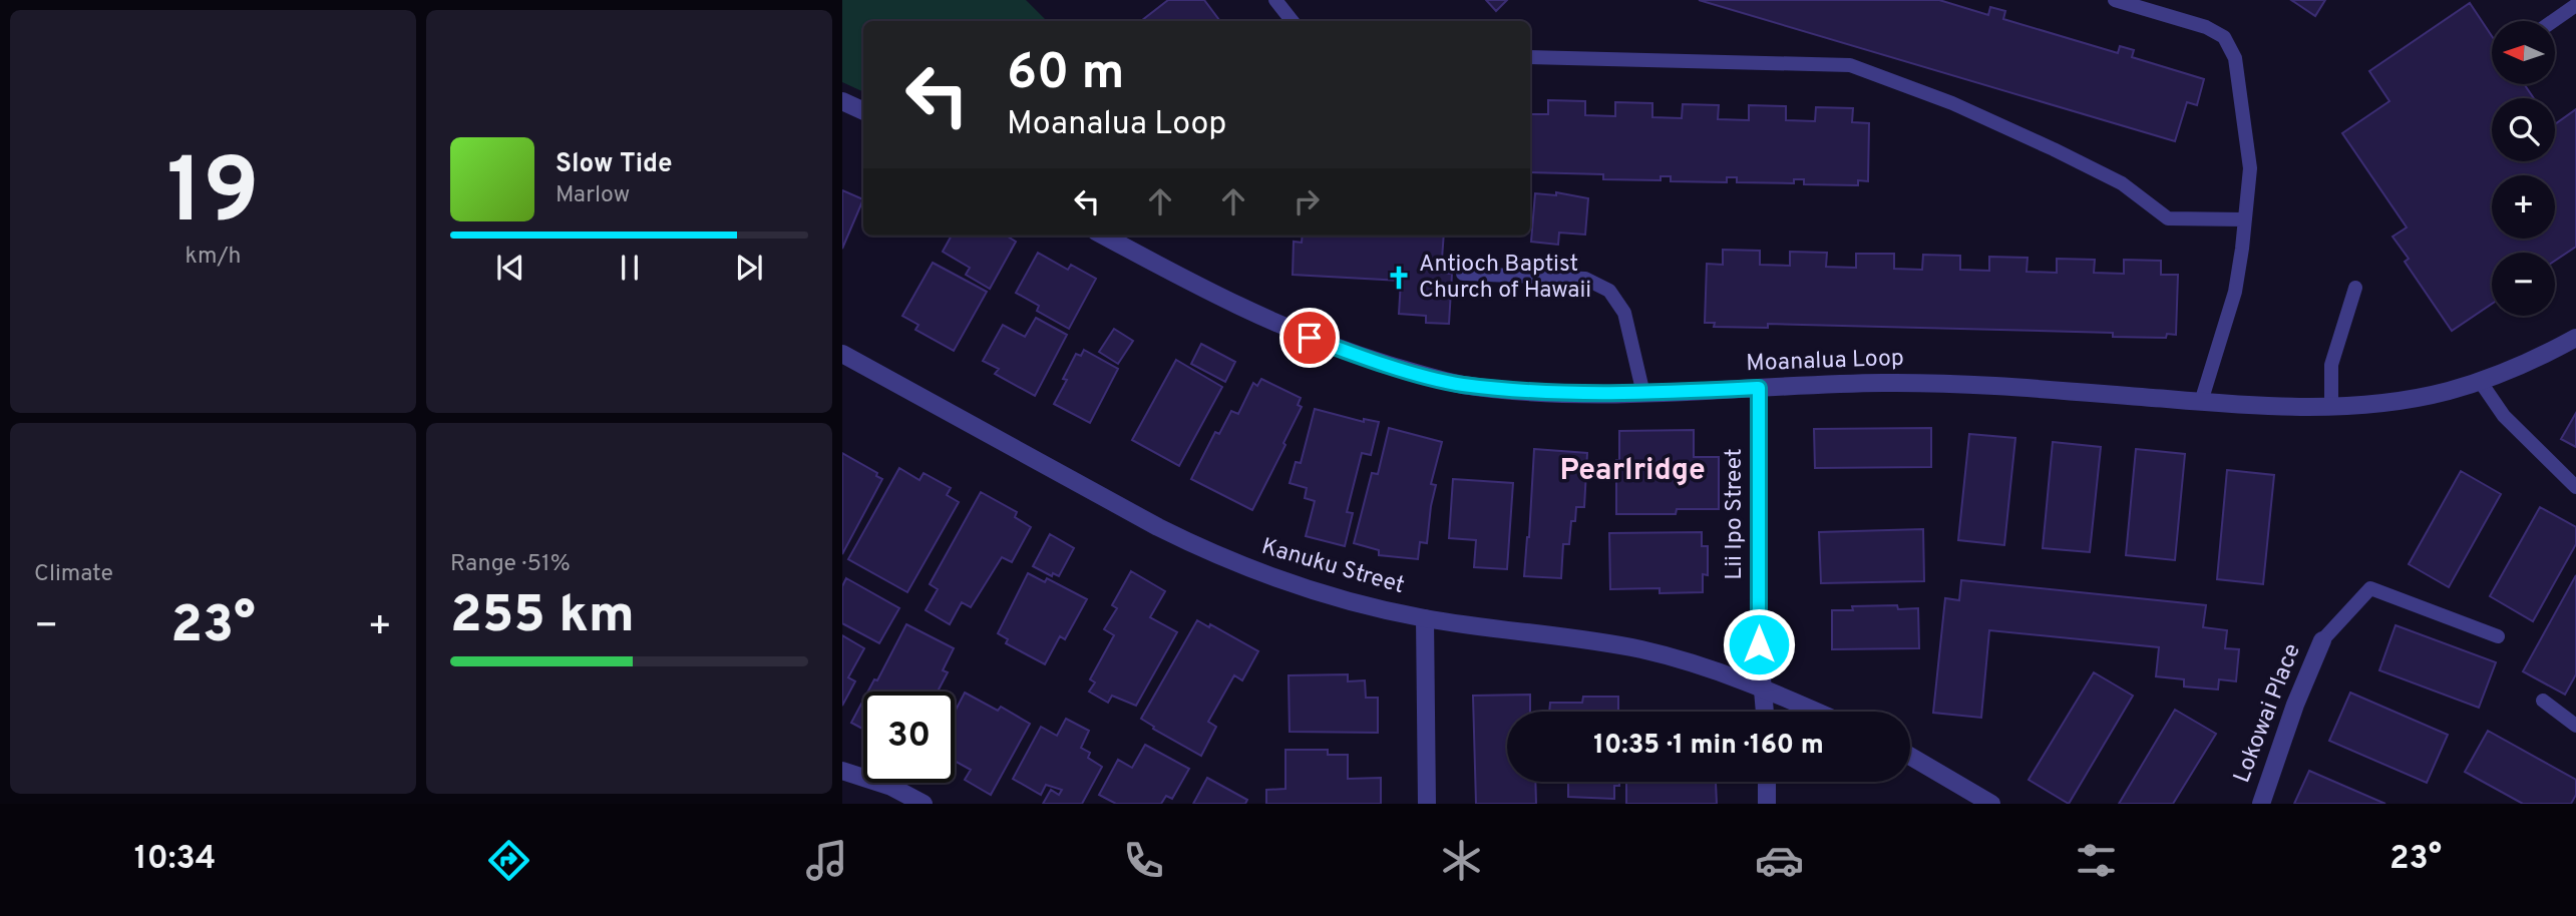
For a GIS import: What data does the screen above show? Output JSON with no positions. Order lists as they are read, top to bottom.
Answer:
{
  "streets": {
    "street": [
      "Moanalua Loop",
      "Lii Ipo Street",
      "Kanuku Street",
      "Lokowai Place"
    ]
  },
  "crossings": [
    ["Moanalua Loop", "Lii Ipo Street"],
    ["Lii Ipo Street", "Kanuku Street"]
  ],
  "districts": ["Pearlridge"],
  "places": {
    "church": ["Antioch Baptist Church of Hawaii"]
  },
  "north": "left",
  "page": {
    "tile": [
      ["19", "km/h"],
      "Climate",
      ["Range · 51%", "255 km"]
    ],
    "map_buttons": ["+", "−"],
    "turn": ["60 m", "Moanalua Loop"],
    "song": ["Slow Tide", "Marlow"],
    "heat": ["−", "23°", "+"],
    "limit": "30",
    "trip": "10:35 · 1 min · 160 m",
    "tabs": ["10:34", "23°"]
  }
}
